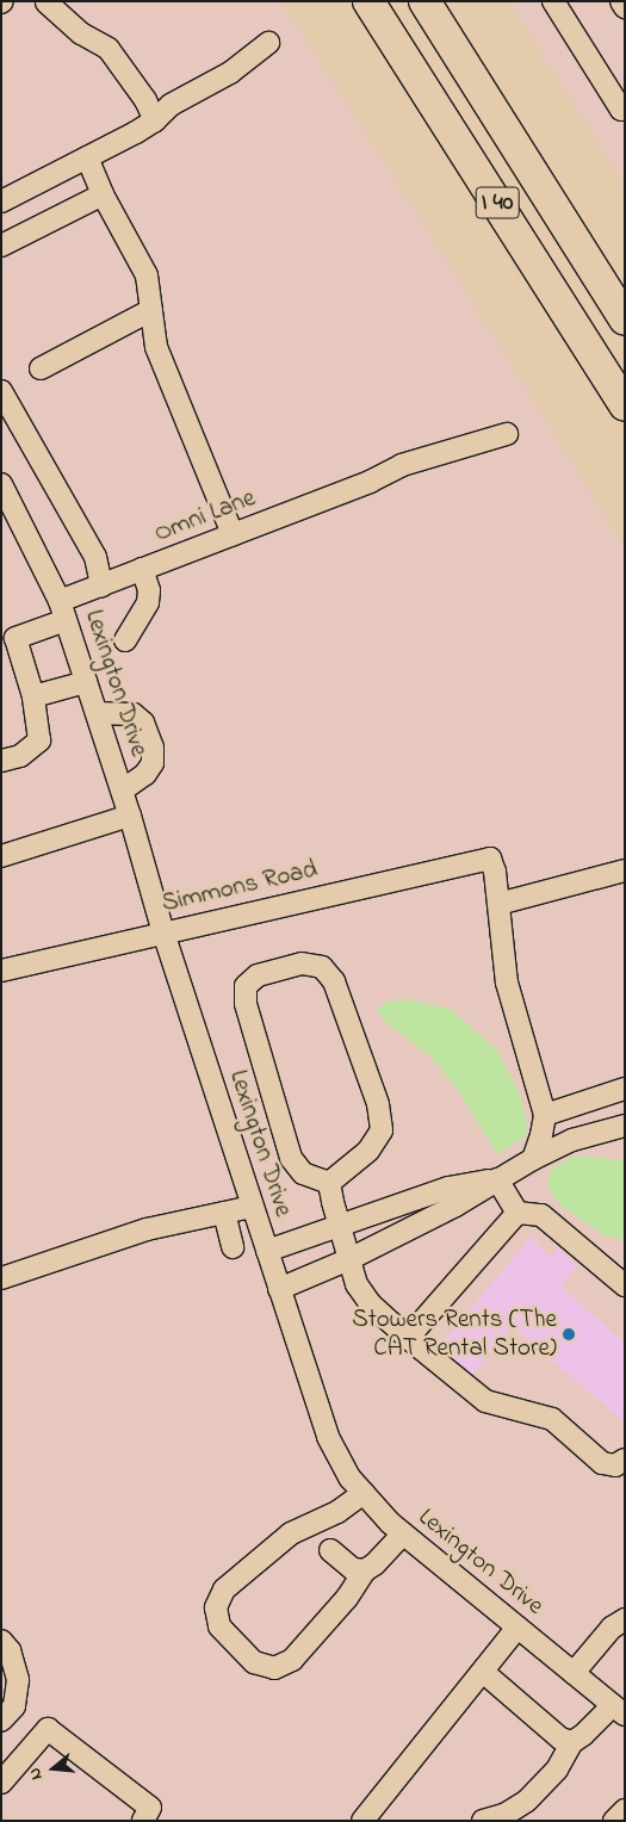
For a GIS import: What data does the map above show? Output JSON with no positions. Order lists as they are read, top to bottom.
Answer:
{
  "streets": {
    "highway": ["I 40"],
    "street": ["Omni Lane", "Lexington Drive", "Simmons Road"]
  },
  "crossings": [
    ["Omni Lane", "Lexington Drive"],
    ["Lexington Drive", "Simmons Road"]
  ],
  "places": ["Stowers Rents (The CAT Rental Store)"],
  "north": "left"
}
